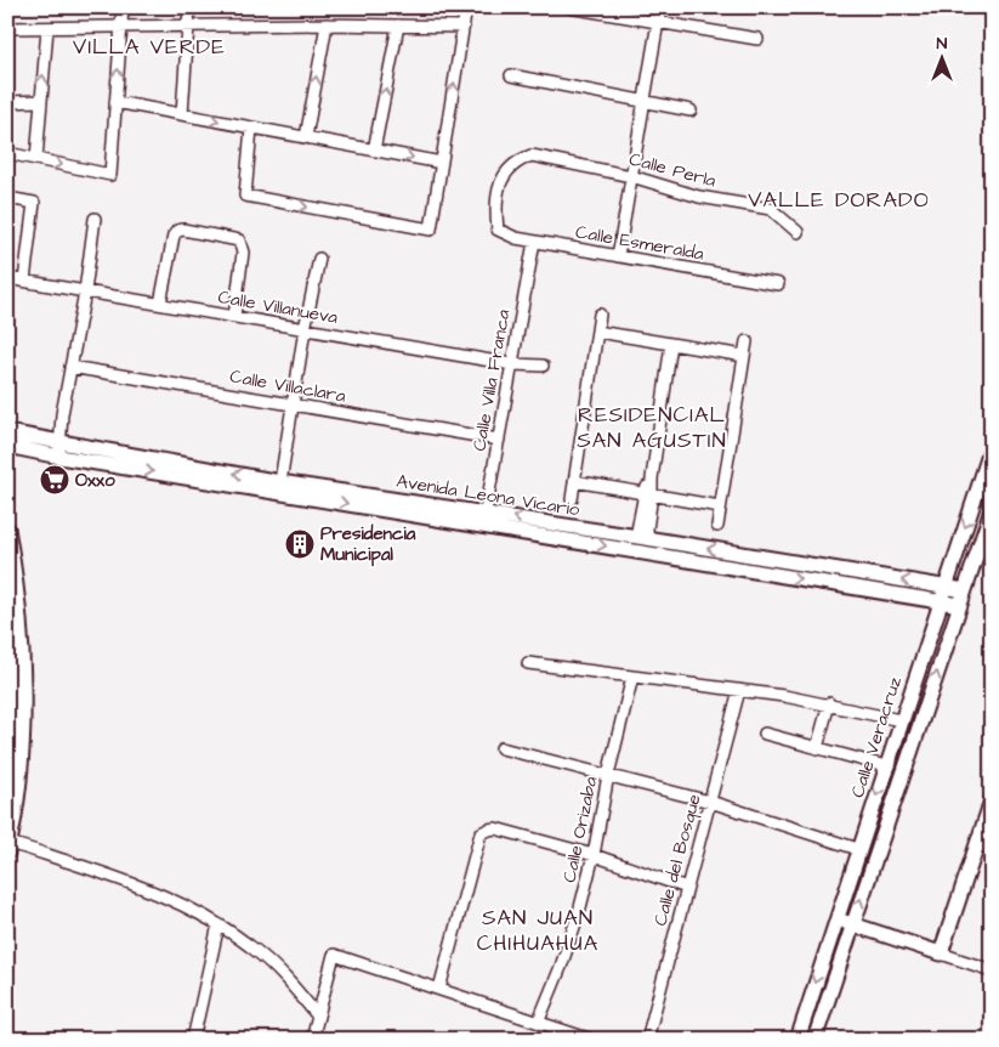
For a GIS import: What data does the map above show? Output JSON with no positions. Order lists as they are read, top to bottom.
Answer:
{
  "streets": {
    "street": [
      "Calle Perla",
      "Calle Esmeralda",
      "Calle Villanueva",
      "Calle Villa Franca",
      "Calle Villaclara",
      "Avenida Leona Vicario",
      "Calle Veracruz",
      "Calle Orizaba",
      "Calle del Bosque"
    ]
  },
  "crossings": [
    ["Calle Perla", "Calle Esmeralda"],
    ["Calle Esmeralda", "Calle Villa Franca"],
    ["Calle Villanueva", "Calle Villa Franca"],
    ["Calle Villa Franca", "Calle Villaclara"],
    ["Calle Villa Franca", "Avenida Leona Vicario"],
    ["Avenida Leona Vicario", "Calle Veracruz"]
  ],
  "districts": [
    "VILLA VERDE",
    "VALLE DORADO",
    "RESIDENCIAL SAN AGUSTIN",
    "SAN JUAN CHIHUAHUA"
  ],
  "places": {
    "supermarket": ["Oxxo"],
    "building": ["Presidencia Municipal"]
  },
  "north": "top"
}
